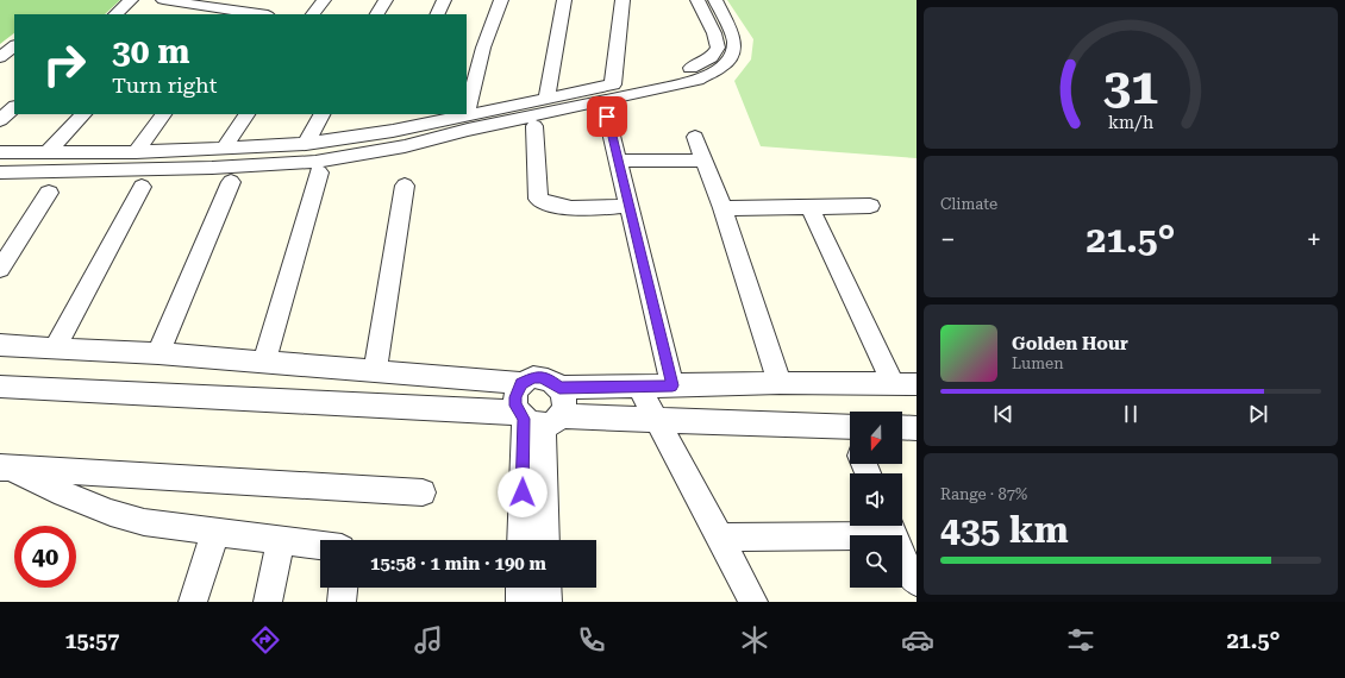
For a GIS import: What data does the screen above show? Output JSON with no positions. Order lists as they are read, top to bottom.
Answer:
{
  "north": "bottom",
  "page": {
    "turn": ["30 m", "Turn right"],
    "tile": [
      "Climate",
      ["Range · 87%", "435 km"]
    ],
    "heat": ["−", "21.5°", "+"],
    "song": ["Golden Hour", "Lumen"],
    "limit": "40",
    "trip": "15:58 · 1 min · 190 m",
    "tabs": ["15:57", "21.5°"],
    "gauge": ["31", "km/h"]
  }
}
